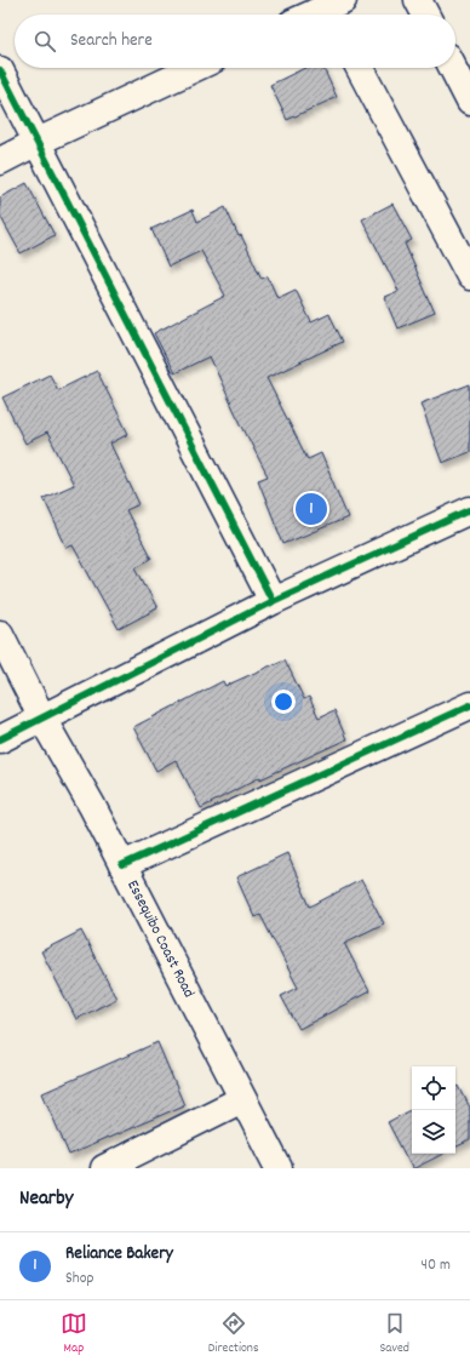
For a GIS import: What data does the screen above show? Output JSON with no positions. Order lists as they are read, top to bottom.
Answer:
{
  "streets": {
    "street": ["Essequibo Coast Road"]
  },
  "page": {
    "search": "Search here",
    "pins": "1",
    "heading": "Nearby",
    "list": [
      {
        "mark": "1",
        "name": "Reliance Bakery",
        "note": "Shop",
        "value": "40 m"
      }
    ],
    "nav": ["Map", "Directions", "Saved"]
  }
}
